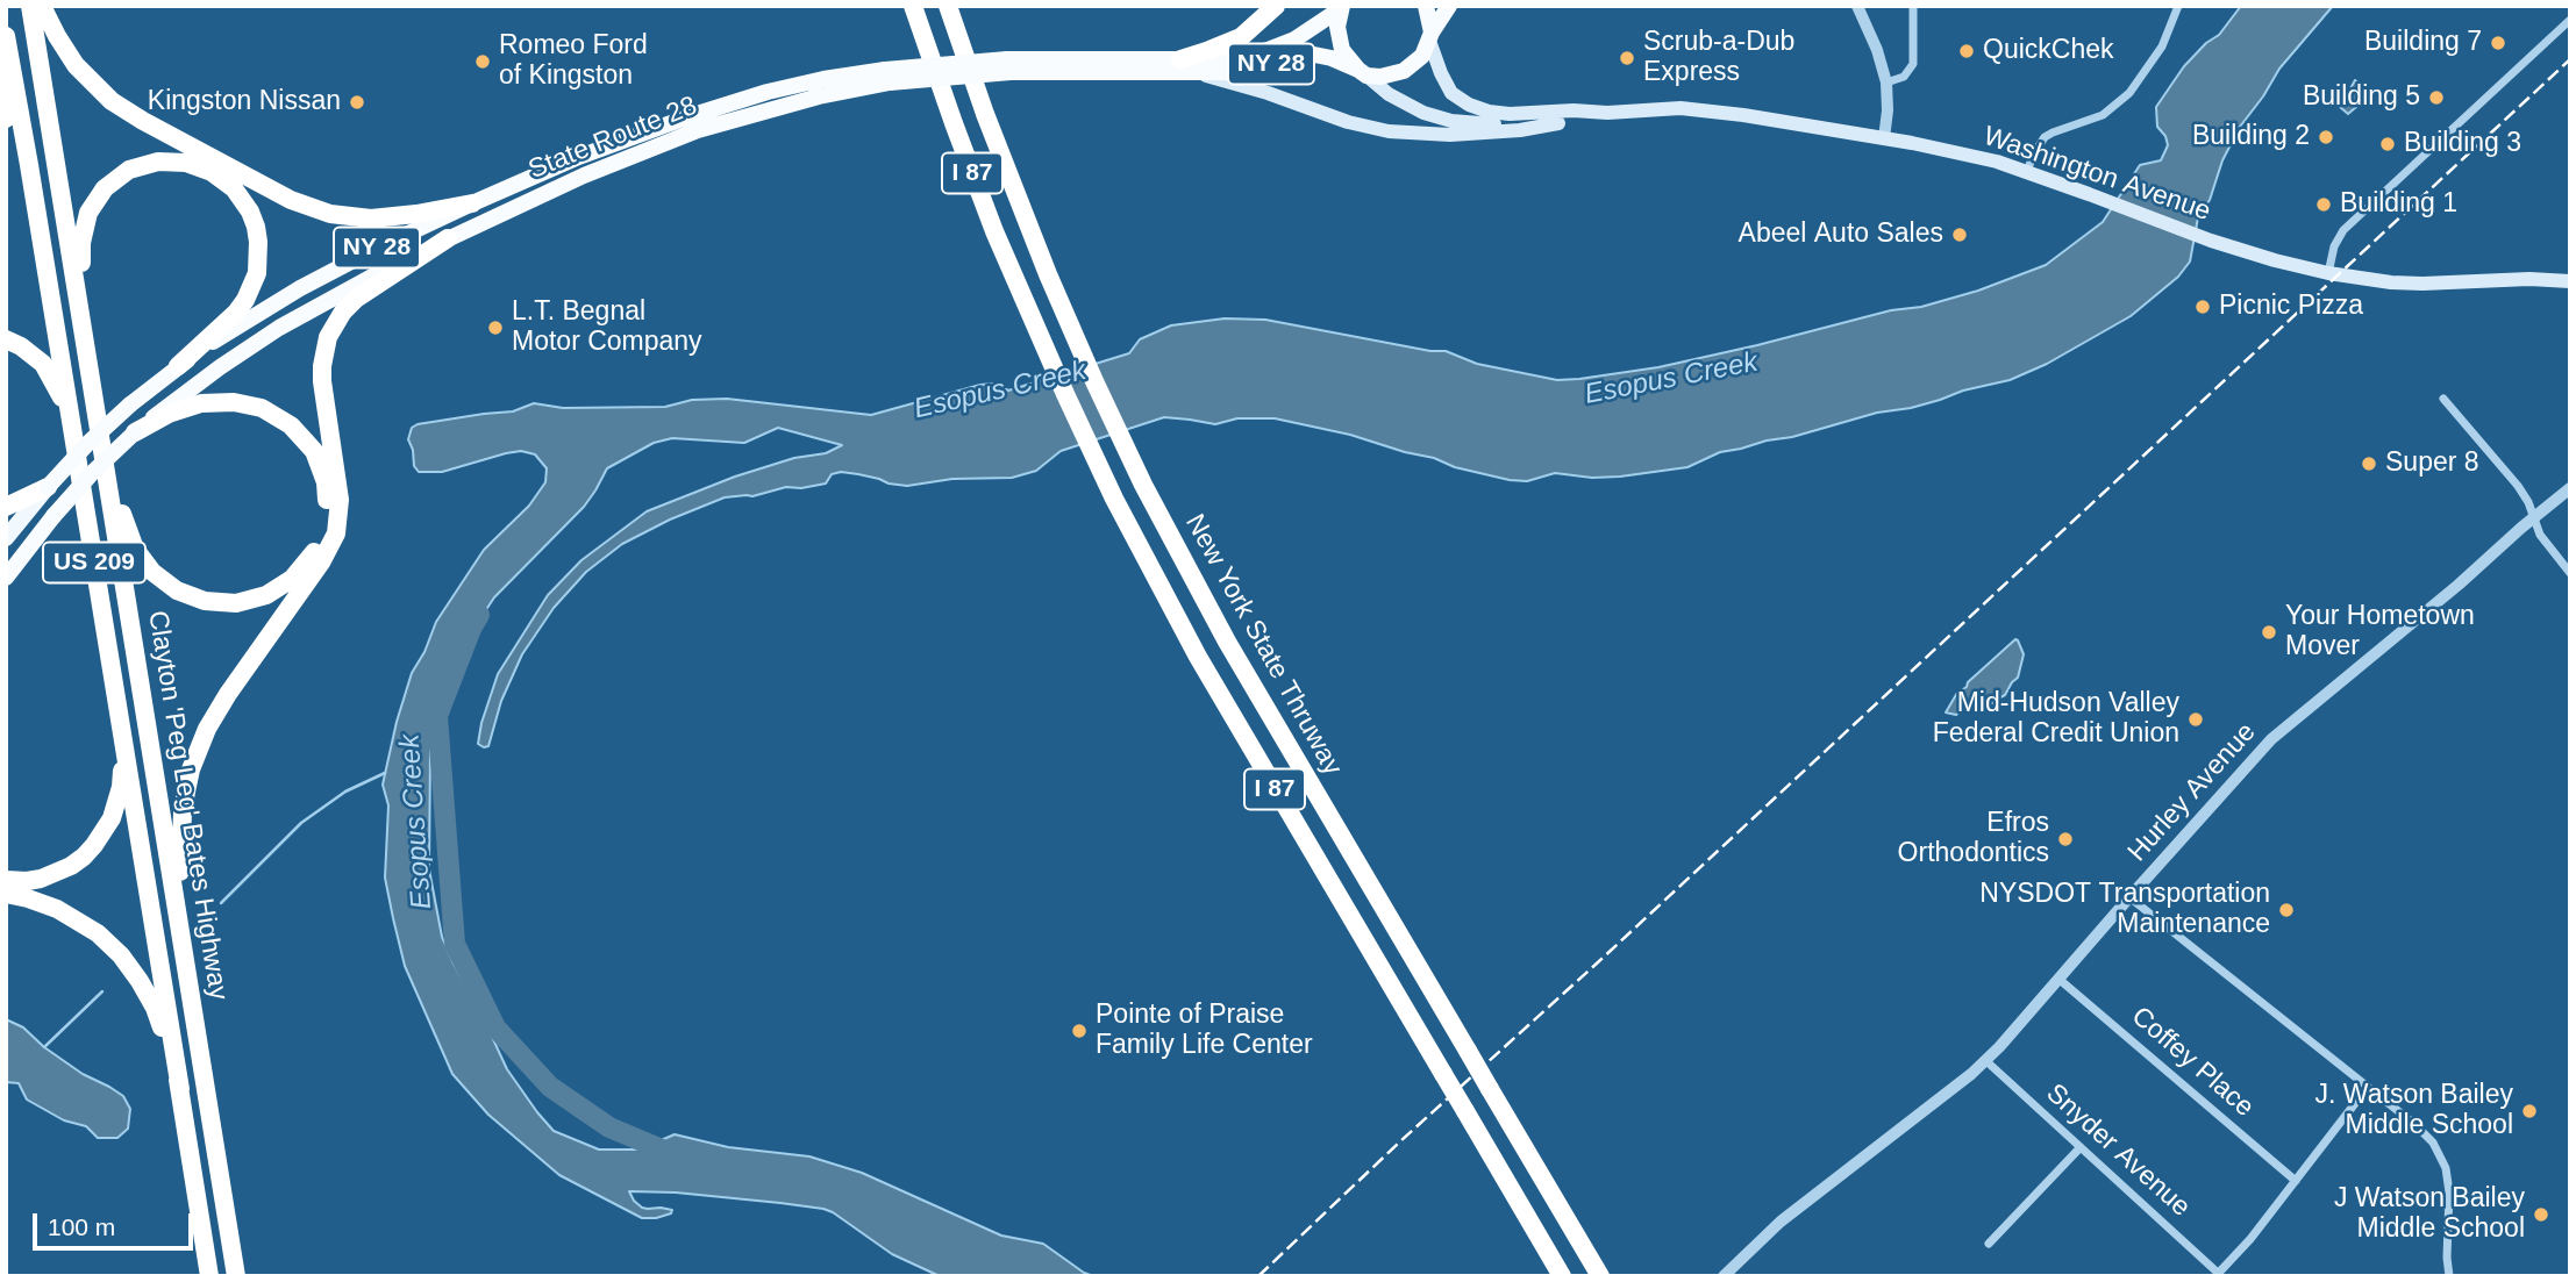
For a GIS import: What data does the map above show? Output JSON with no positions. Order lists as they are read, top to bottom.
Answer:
{
  "streets": {
    "highway": [
      "NY 28",
      "State Route 28",
      "I 87",
      "US 209",
      "New York State Thruway",
      "Clayton 'Peg Leg' Bates Highway"
    ],
    "main road": ["Washington Avenue"],
    "street": ["Hurley Avenue", "Coffey Place", "Snyder Avenue"]
  },
  "crossings": [
    ["State Route 28", "Washington Avenue"],
    ["US 209", "Clayton 'Peg Leg' Bates Highway"],
    ["Hurley Avenue", "Coffey Place"],
    ["Hurley Avenue", "Snyder Avenue"]
  ],
  "water": ["Esopus Creek"],
  "places": [
    "Building 7",
    "QuickChek",
    "Scrub-a-Dub Express",
    "Romeo Ford of Kingston",
    "Building 5",
    "Kingston Nissan",
    "Building 2",
    "Building 3",
    "Building 1",
    "Abeel Auto Sales",
    "Picnic Pizza",
    "L.T. Begnal Motor Company",
    "Super 8",
    "Your Hometown Mover",
    "Mid-Hudson Valley Federal Credit Union",
    "Efros Orthodontics",
    "NYSDOT Transportation Maintenance",
    "Pointe of Praise Family Life Center",
    "J. Watson Bailey Middle School",
    "J Watson Bailey Middle School"
  ],
  "scale_bar": "100 m"
}
